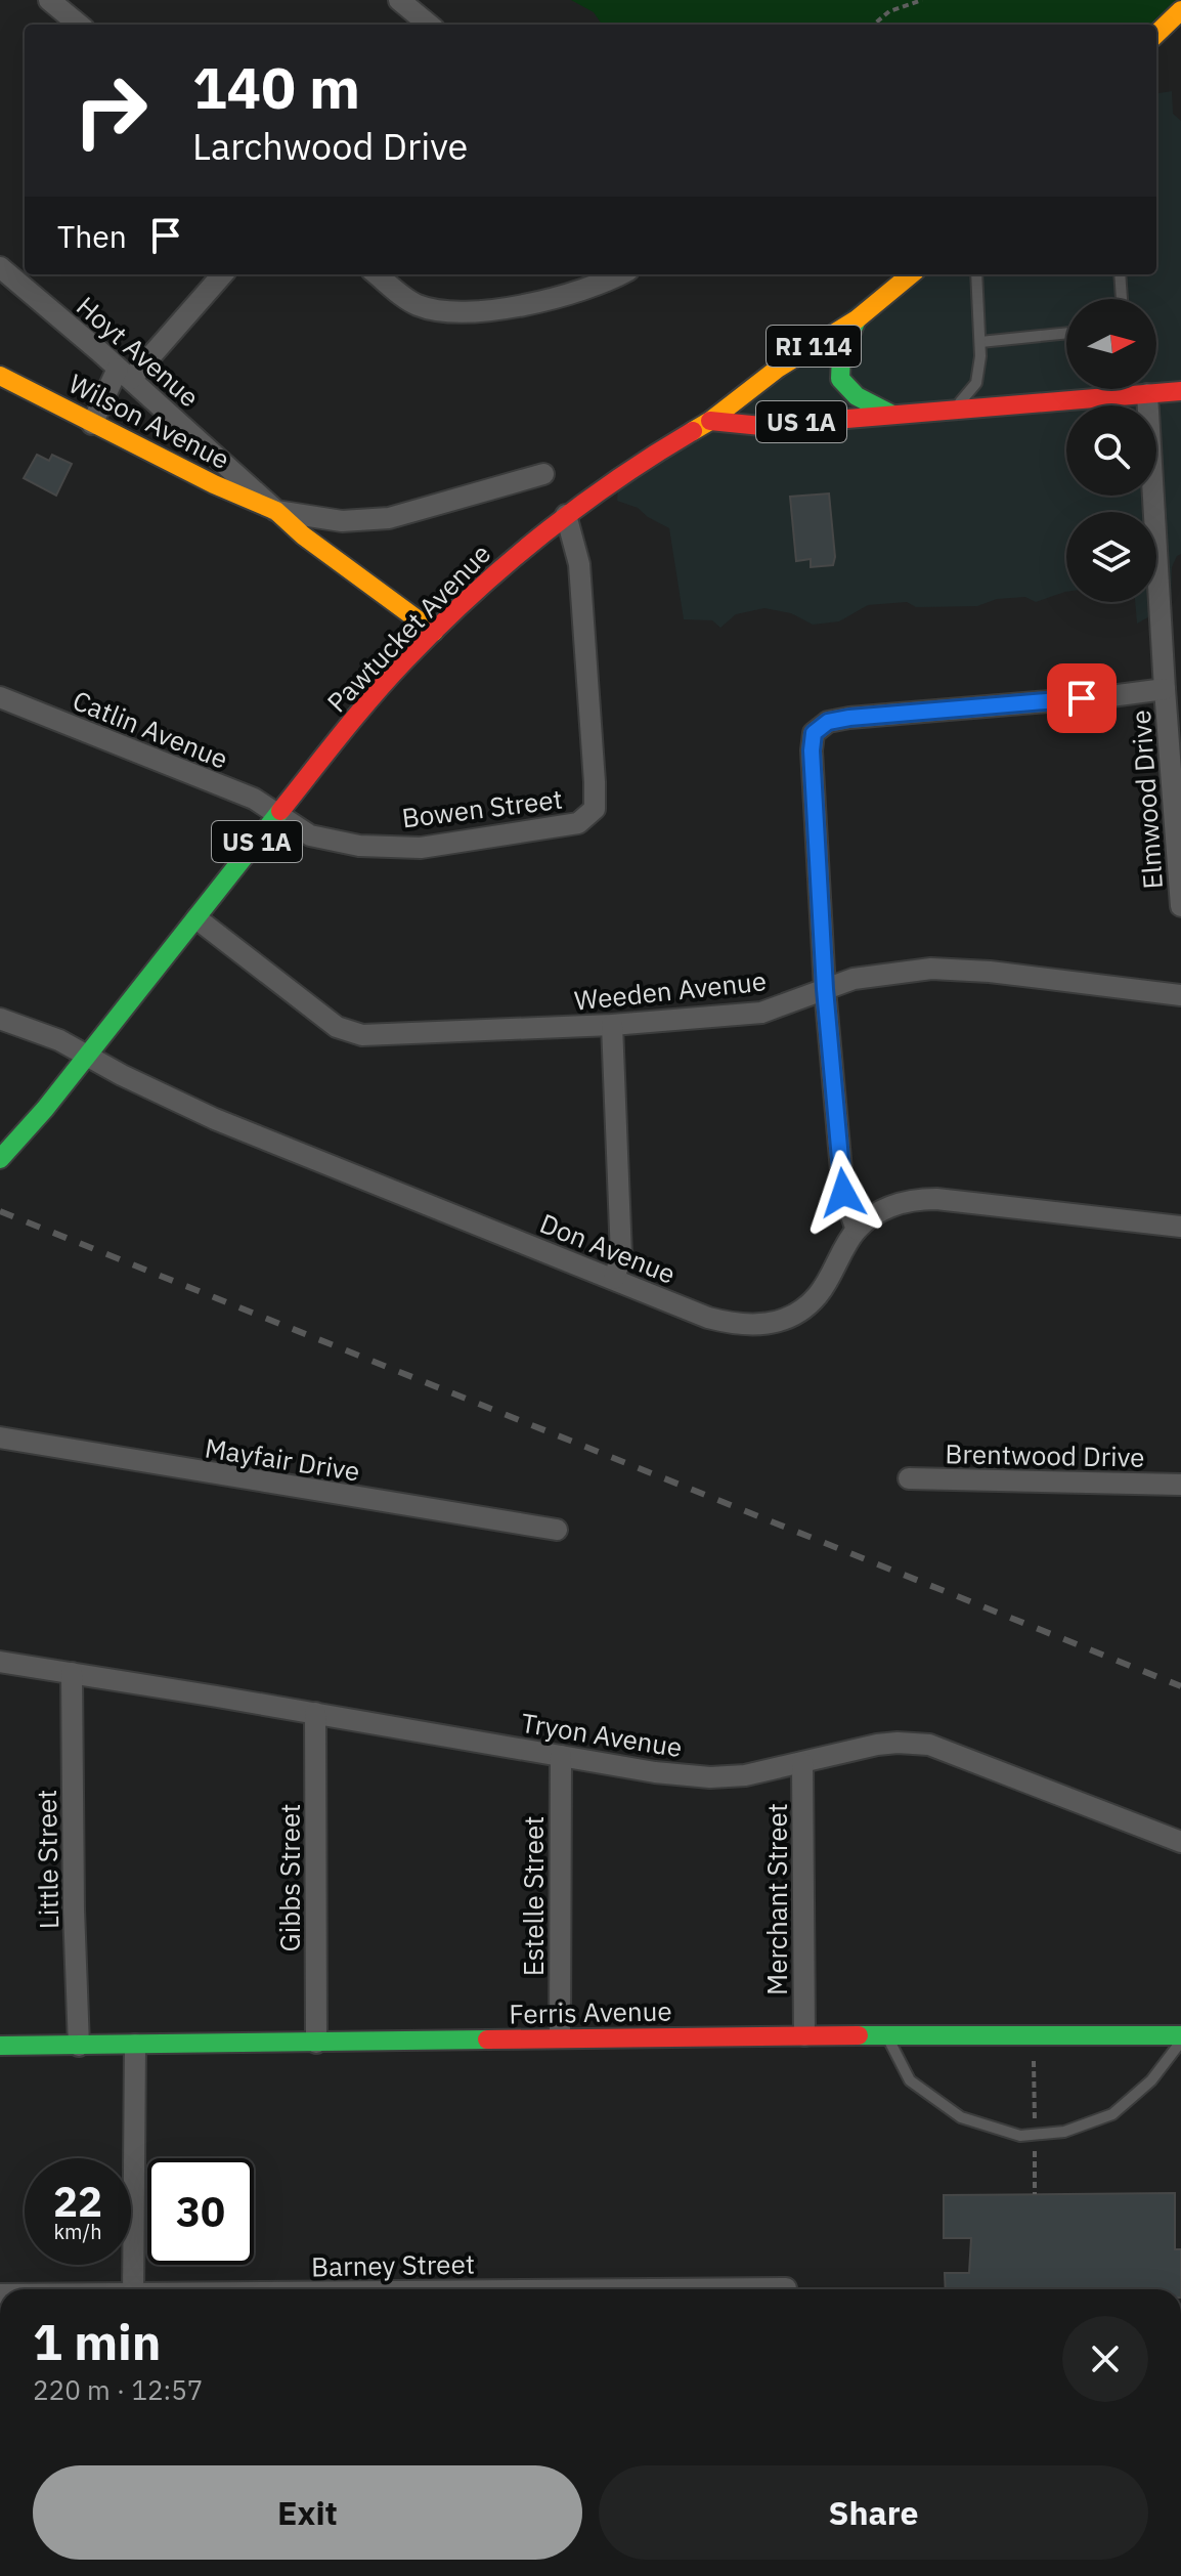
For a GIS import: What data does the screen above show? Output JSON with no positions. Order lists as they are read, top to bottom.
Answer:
{
  "streets": {
    "main road": [
      "RI 114",
      "Hoyt Avenue",
      "Wilson Avenue",
      "US 1A",
      "Pawtucket Avenue",
      "Ferris Avenue"
    ],
    "street": [
      "Catlin Avenue",
      "Elmwood Drive",
      "Bowen Street",
      "Weeden Avenue",
      "Don Avenue",
      "Brentwood Drive",
      "Mayfair Drive",
      "Tryon Avenue",
      "Little Street",
      "Gibbs Street",
      "Estelle Street",
      "Merchant Street",
      "Barney Street"
    ]
  },
  "crossings": [
    ["Hoyt Avenue", "Wilson Avenue"],
    ["Hoyt Avenue", "Pawtucket Avenue"],
    ["US 1A", "Pawtucket Avenue"],
    ["US 1A", "Elmwood Drive"],
    ["Pawtucket Avenue", "Catlin Avenue"],
    ["Pawtucket Avenue", "Bowen Street"],
    ["Pawtucket Avenue", "Weeden Avenue"],
    ["Pawtucket Avenue", "Don Avenue"],
    ["Catlin Avenue", "Bowen Street"],
    ["Tryon Avenue", "Little Street"],
    ["Tryon Avenue", "Gibbs Street"],
    ["Tryon Avenue", "Estelle Street"],
    ["Tryon Avenue", "Merchant Street"],
    ["Little Street", "Ferris Avenue"],
    ["Gibbs Street", "Ferris Avenue"],
    ["Estelle Street", "Ferris Avenue"],
    ["Merchant Street", "Ferris Avenue"]
  ],
  "north": "right",
  "page": {
    "turn": ["140 m", "Larchwood Drive"],
    "then": "Then",
    "speed": "22 km/h",
    "limit": "30",
    "heading": ["1 min", "220 m · 12:57"],
    "buttons": ["Exit", "Share"]
  }
}
